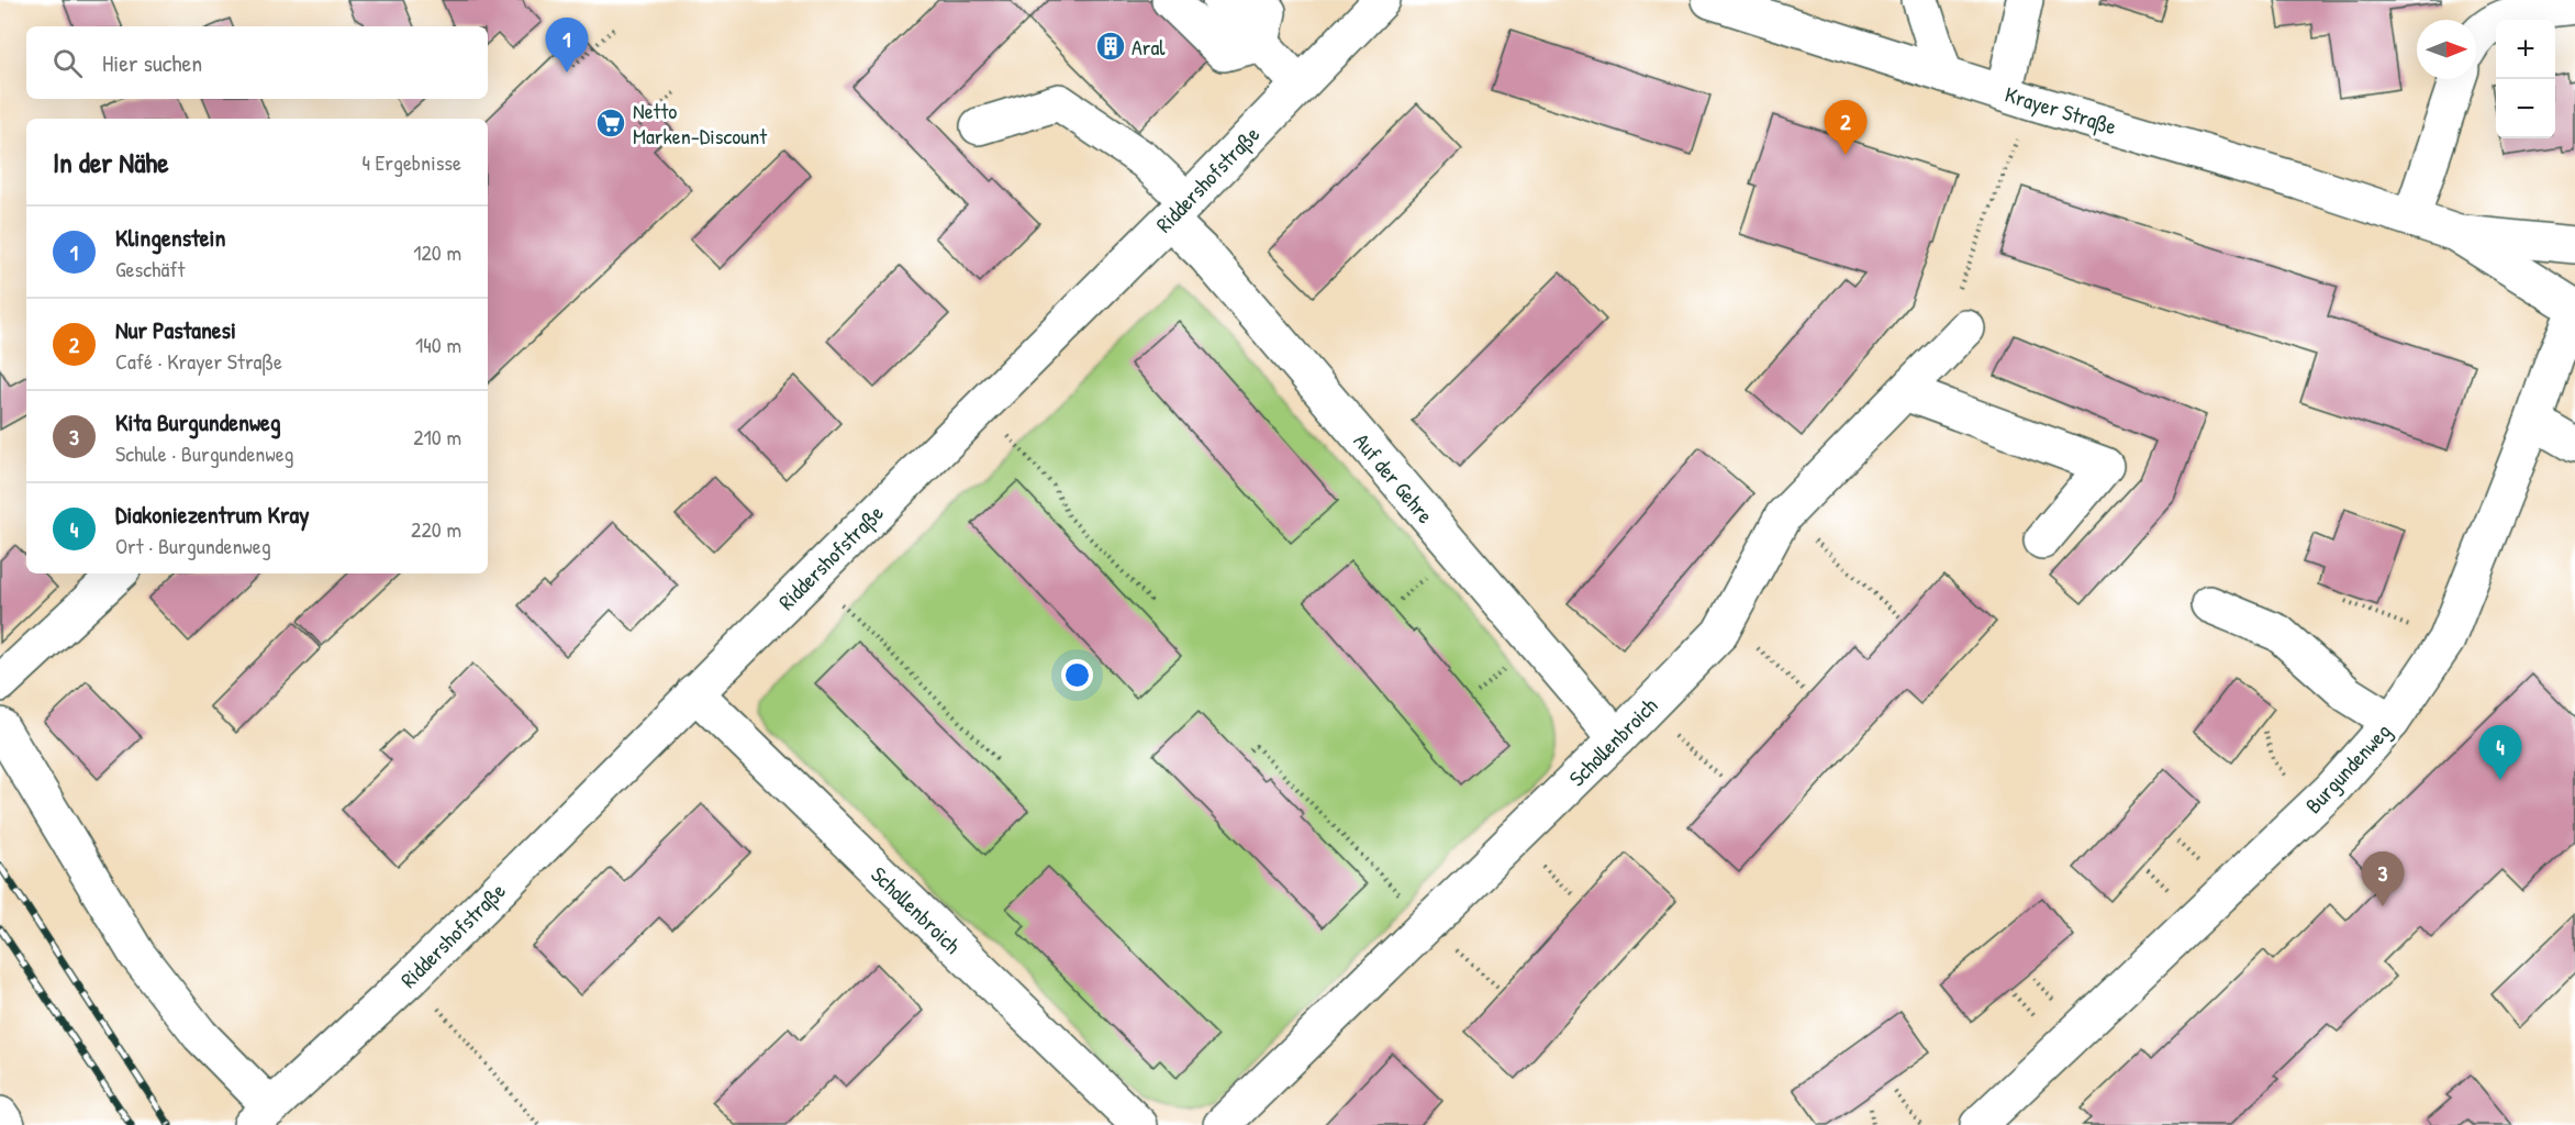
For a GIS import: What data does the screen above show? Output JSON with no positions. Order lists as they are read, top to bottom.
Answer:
{
  "streets": {
    "street": [
      "Krayer Straße",
      "Riddershofstraße",
      "Auf der Gehre",
      "Schollenbroich",
      "Burgundenweg"
    ]
  },
  "crossings": [
    ["Riddershofstraße", "Auf der Gehre"],
    ["Riddershofstraße", "Schollenbroich"],
    ["Auf der Gehre", "Schollenbroich"]
  ],
  "places": {
    "building": ["Aral"],
    "supermarket": ["Netto Marken-Discount"]
  },
  "north": "right",
  "page": {
    "pins": [
      "1",
      "2",
      "4",
      "3"
    ],
    "map_buttons": ["+", "−"],
    "search": "Hier suchen",
    "heading": ["In der Nähe", "4 Ergebnisse"],
    "list": [
      {
        "mark": "1",
        "name": "Klingenstein",
        "note": "Geschäft",
        "value": "120 m"
      },
      {
        "mark": "2",
        "name": "Nur Pastanesi",
        "note": "Café · Krayer Straße",
        "value": "140 m"
      },
      {
        "mark": "3",
        "name": "Kita Burgundenweg",
        "note": "Schule · Burgundenweg",
        "value": "210 m"
      },
      {
        "mark": "4",
        "name": "Diakoniezentrum Kray",
        "note": "Ort · Burgundenweg",
        "value": "220 m"
      }
    ]
  }
}
